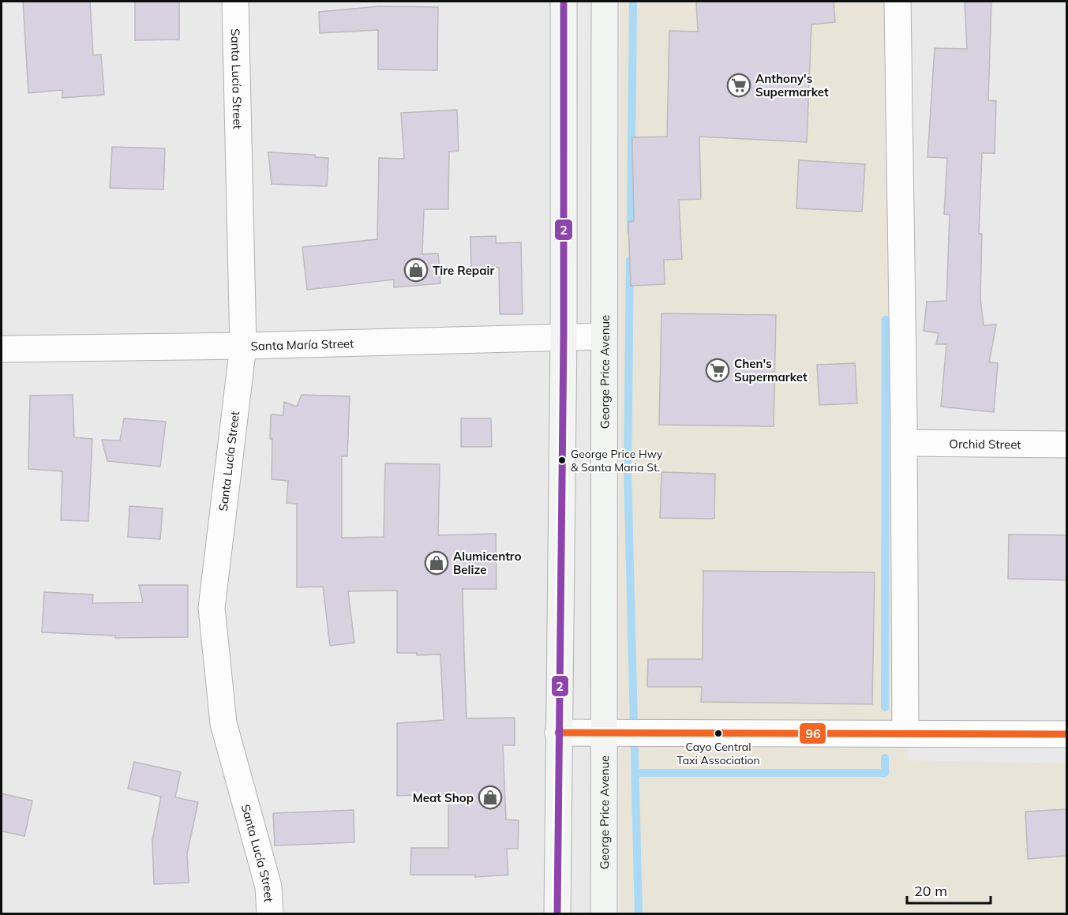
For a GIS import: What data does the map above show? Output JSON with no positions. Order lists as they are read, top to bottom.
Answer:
{
  "streets": {
    "main road": ["George Price Avenue"],
    "street": ["Santa Lucía Street", "Santa María Street", "Orchid Street"]
  },
  "crossings": [
    ["Santa Lucía Street", "Santa María Street"],
    ["Santa María Street", "George Price Avenue"]
  ],
  "places": {
    "supermarket": ["Anthony's Supermarket", "Chen's Supermarket"],
    "shop": ["Tire Repair", "Alumicentro Belize", "Meat Shop"],
    "other": ["George Price Hwy & Santa Maria St.", "Cayo Central Taxi Association"]
  },
  "lines": ["transit line 2", "transit line 96"],
  "scale_bar": "20 m"
}
